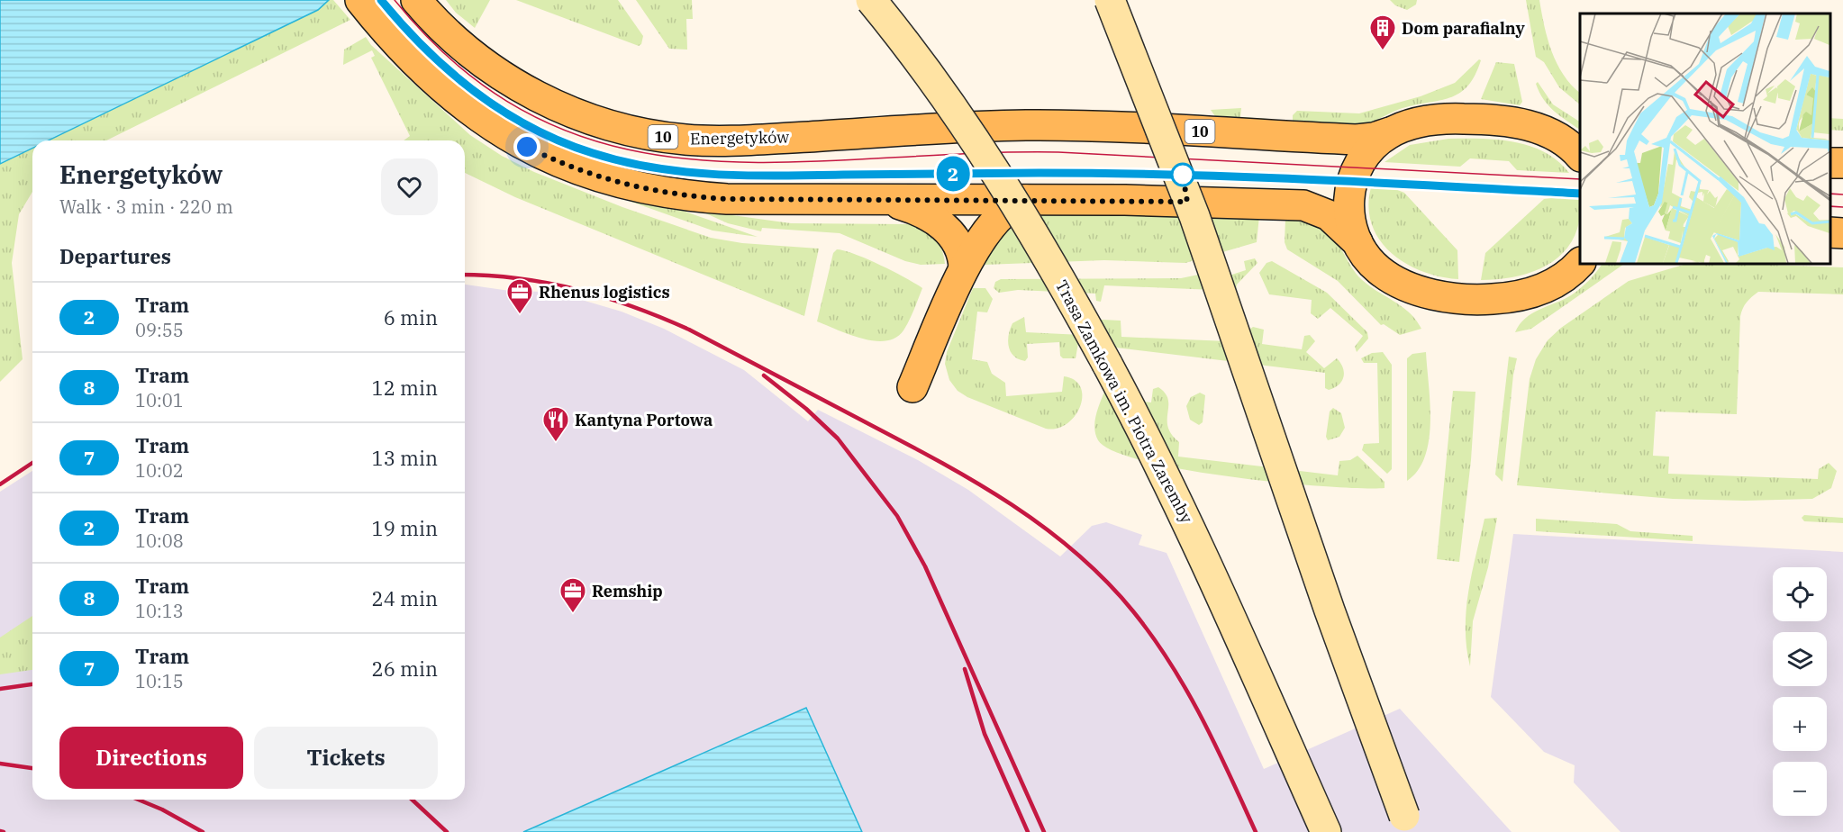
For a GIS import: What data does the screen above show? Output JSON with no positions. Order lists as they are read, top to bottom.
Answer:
{
  "streets": {
    "main road": ["10", "Energetyków", "Trasa Zamkowa im. Piotra Zaremby"]
  },
  "places": {
    "building": ["Dom parafialny"],
    "office": ["Rhenus logistics", "Remship"],
    "restaurant": ["Kantyna Portowa"]
  },
  "lines": ["tram line 2"],
  "page": {
    "on_map": "2",
    "heading": [
      ["Energetyków", "Walk · 3 min · 220 m"],
      "Departures"
    ],
    "list": [
      {
        "mark": "2",
        "name": "Tram",
        "note": "09:55",
        "value": "6 min"
      },
      {
        "mark": "8",
        "name": "Tram",
        "note": "10:01",
        "value": "12 min"
      },
      {
        "mark": "7",
        "name": "Tram",
        "note": "10:02",
        "value": "13 min"
      },
      {
        "mark": "2",
        "name": "Tram",
        "note": "10:08",
        "value": "19 min"
      },
      {
        "mark": "8",
        "name": "Tram",
        "note": "10:13",
        "value": "24 min"
      },
      {
        "mark": "7",
        "name": "Tram",
        "note": "10:15",
        "value": "26 min"
      }
    ],
    "map_buttons": ["+", "−"],
    "buttons": ["Directions", "Tickets"]
  }
}
